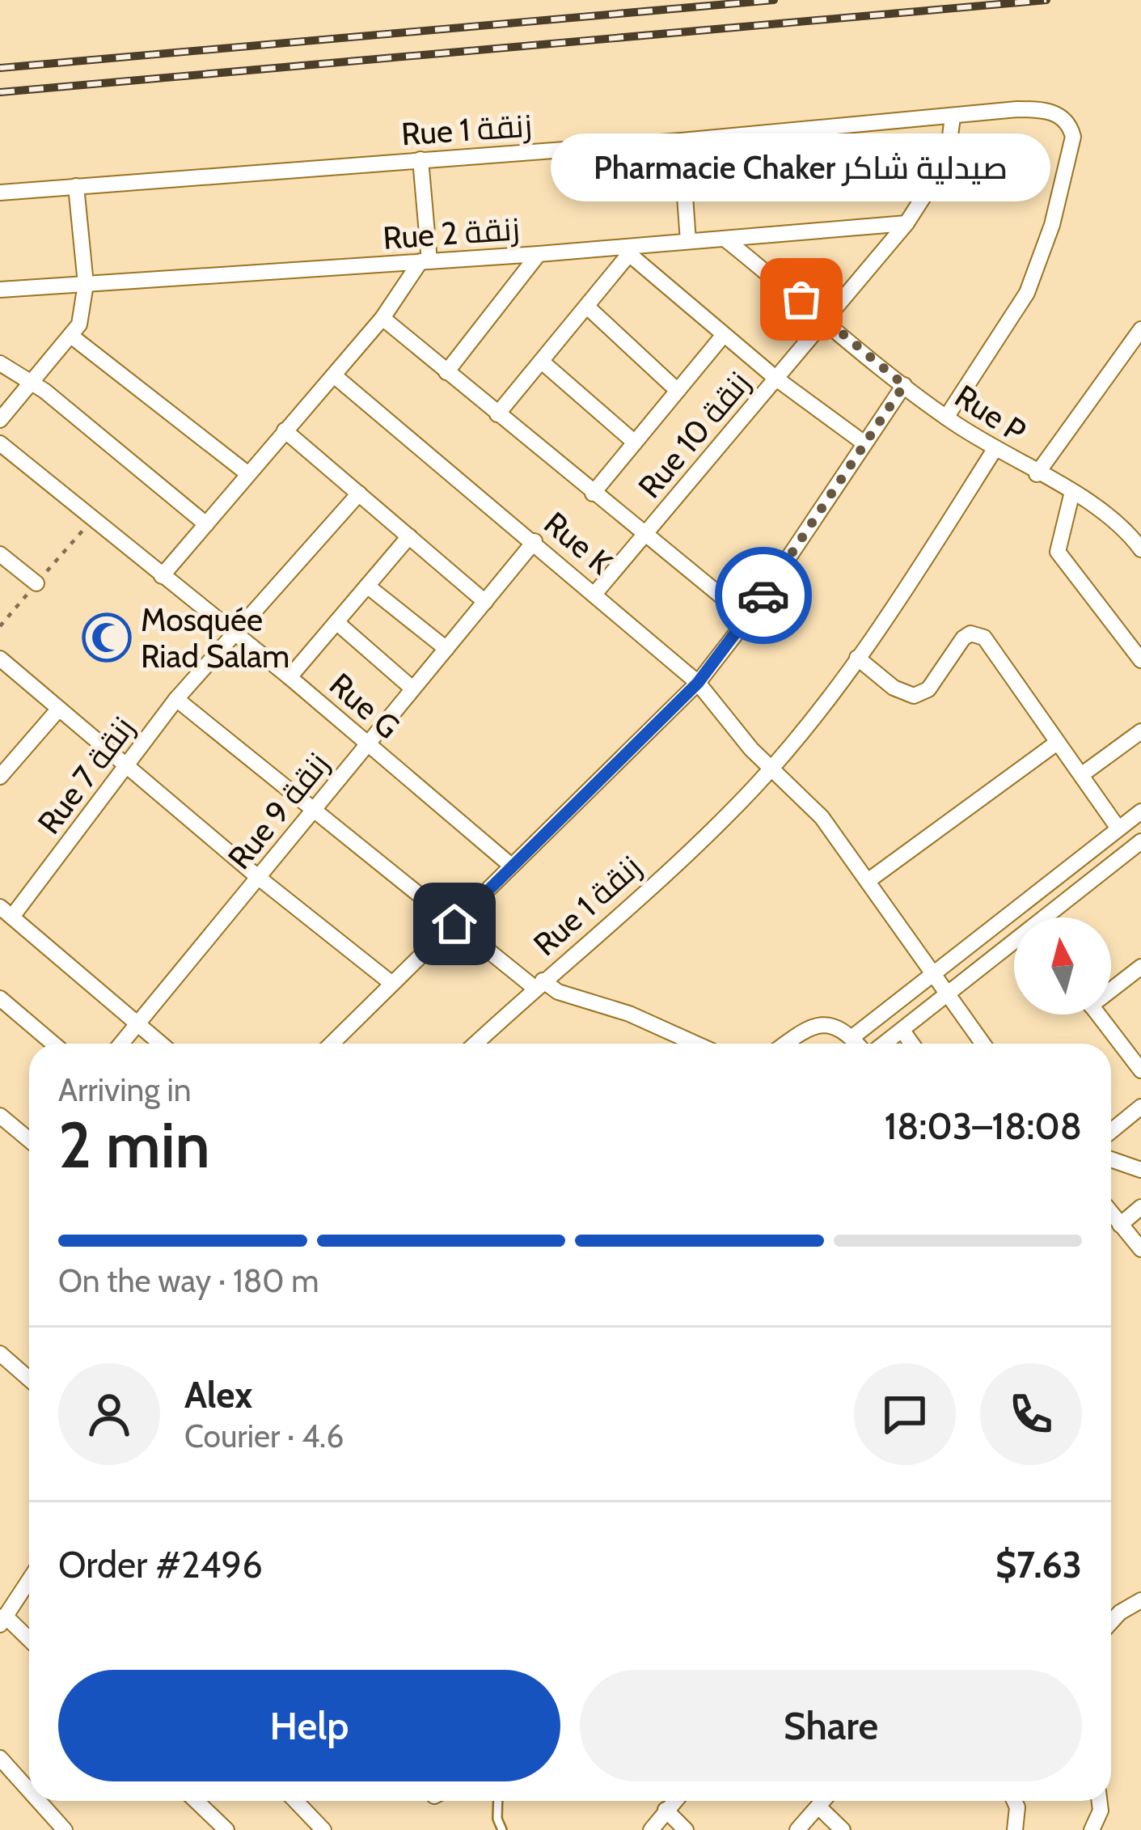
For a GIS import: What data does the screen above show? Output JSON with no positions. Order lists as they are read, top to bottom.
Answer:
{
  "streets": {
    "street": [
      "Rue 1 زنقة",
      "Rue 2 زنقة",
      "Rue P",
      "Rue 10 زنقة",
      "Rue K",
      "Rue G",
      "Rue 7 زنقة",
      "Rue 9 زنقة"
    ]
  },
  "crossings": [
    ["Rue 1 زنقة", "Rue P"],
    ["Rue 1 زنقة", "Rue 10 زنقة"],
    ["Rue 1 زنقة", "Rue K"],
    ["Rue 2 زنقة", "Rue P"],
    ["Rue 2 زنقة", "Rue 10 زنقة"],
    ["Rue P", "Rue 10 زنقة"],
    ["Rue 10 زنقة", "Rue K"],
    ["Rue K", "Rue 9 زنقة"],
    ["Rue G", "Rue 7 زنقة"],
    ["Rue G", "Rue 9 زنقة"]
  ],
  "places": {
    "other": ["Pharmacie Chaker صيدلية شاكر"],
    "mosque": ["Mosquée Riad Salam"]
  },
  "north": "top",
  "page": {
    "bubble": "Pharmacie Chaker صيدلية شاكر",
    "heading": ["2 min", "Arriving in", "18:03–18:08"],
    "panel": [
      "Alex",
      "Courier · 4.6",
      "Order #2496",
      "$7.63"
    ],
    "bar": "On the way · 180 m",
    "buttons": ["Help", "Share"]
  }
}
